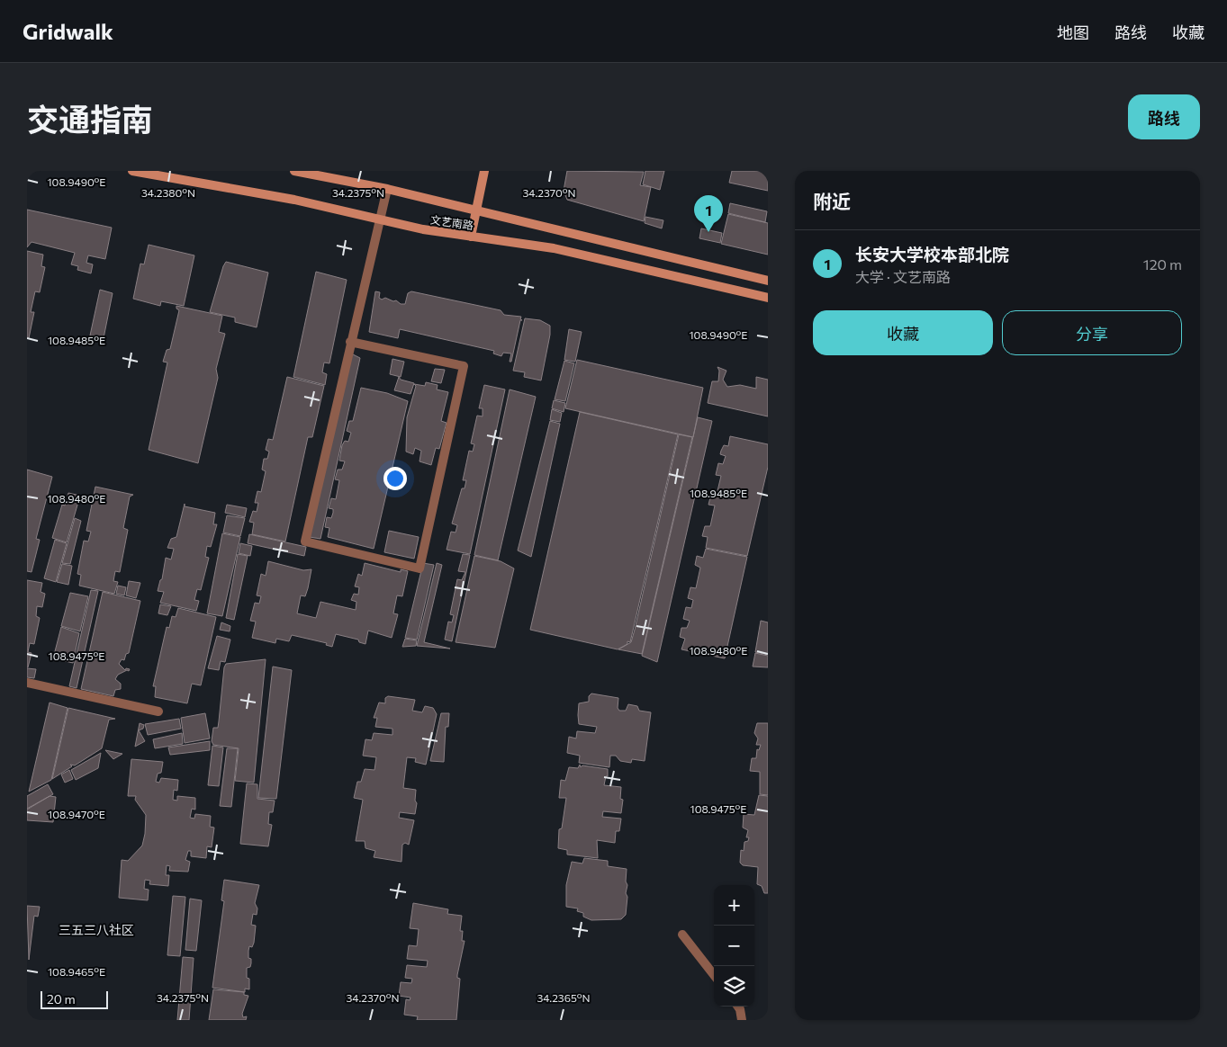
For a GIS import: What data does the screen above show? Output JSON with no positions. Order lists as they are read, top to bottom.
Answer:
{
  "streets": {
    "main road": ["文艺南路"]
  },
  "districts": ["三五三八社区"],
  "scale_bar": "20 m",
  "page": {
    "header": "Gridwalk",
    "nav": ["地图", "路线", "收藏"],
    "title": "交通指南",
    "buttons": [
      "路线",
      ["收藏", "分享"]
    ],
    "heading": "附近",
    "pins": "1",
    "list": [
      {
        "mark": "1",
        "name": "长安大学校本部北院",
        "note": "大学 · 文艺南路",
        "value": "120 m"
      }
    ],
    "map_buttons": ["+", "−"],
    "scale": "20 m"
  },
  "coordinates": [
    "108.9490°E",
    "34.2380°N",
    "34.2375°N",
    "34.2370°N",
    "108.9485°E",
    "108.9480°E",
    "108.9475°E",
    "108.9470°E",
    "108.9465°E",
    "34.2365°N"
  ]
}
